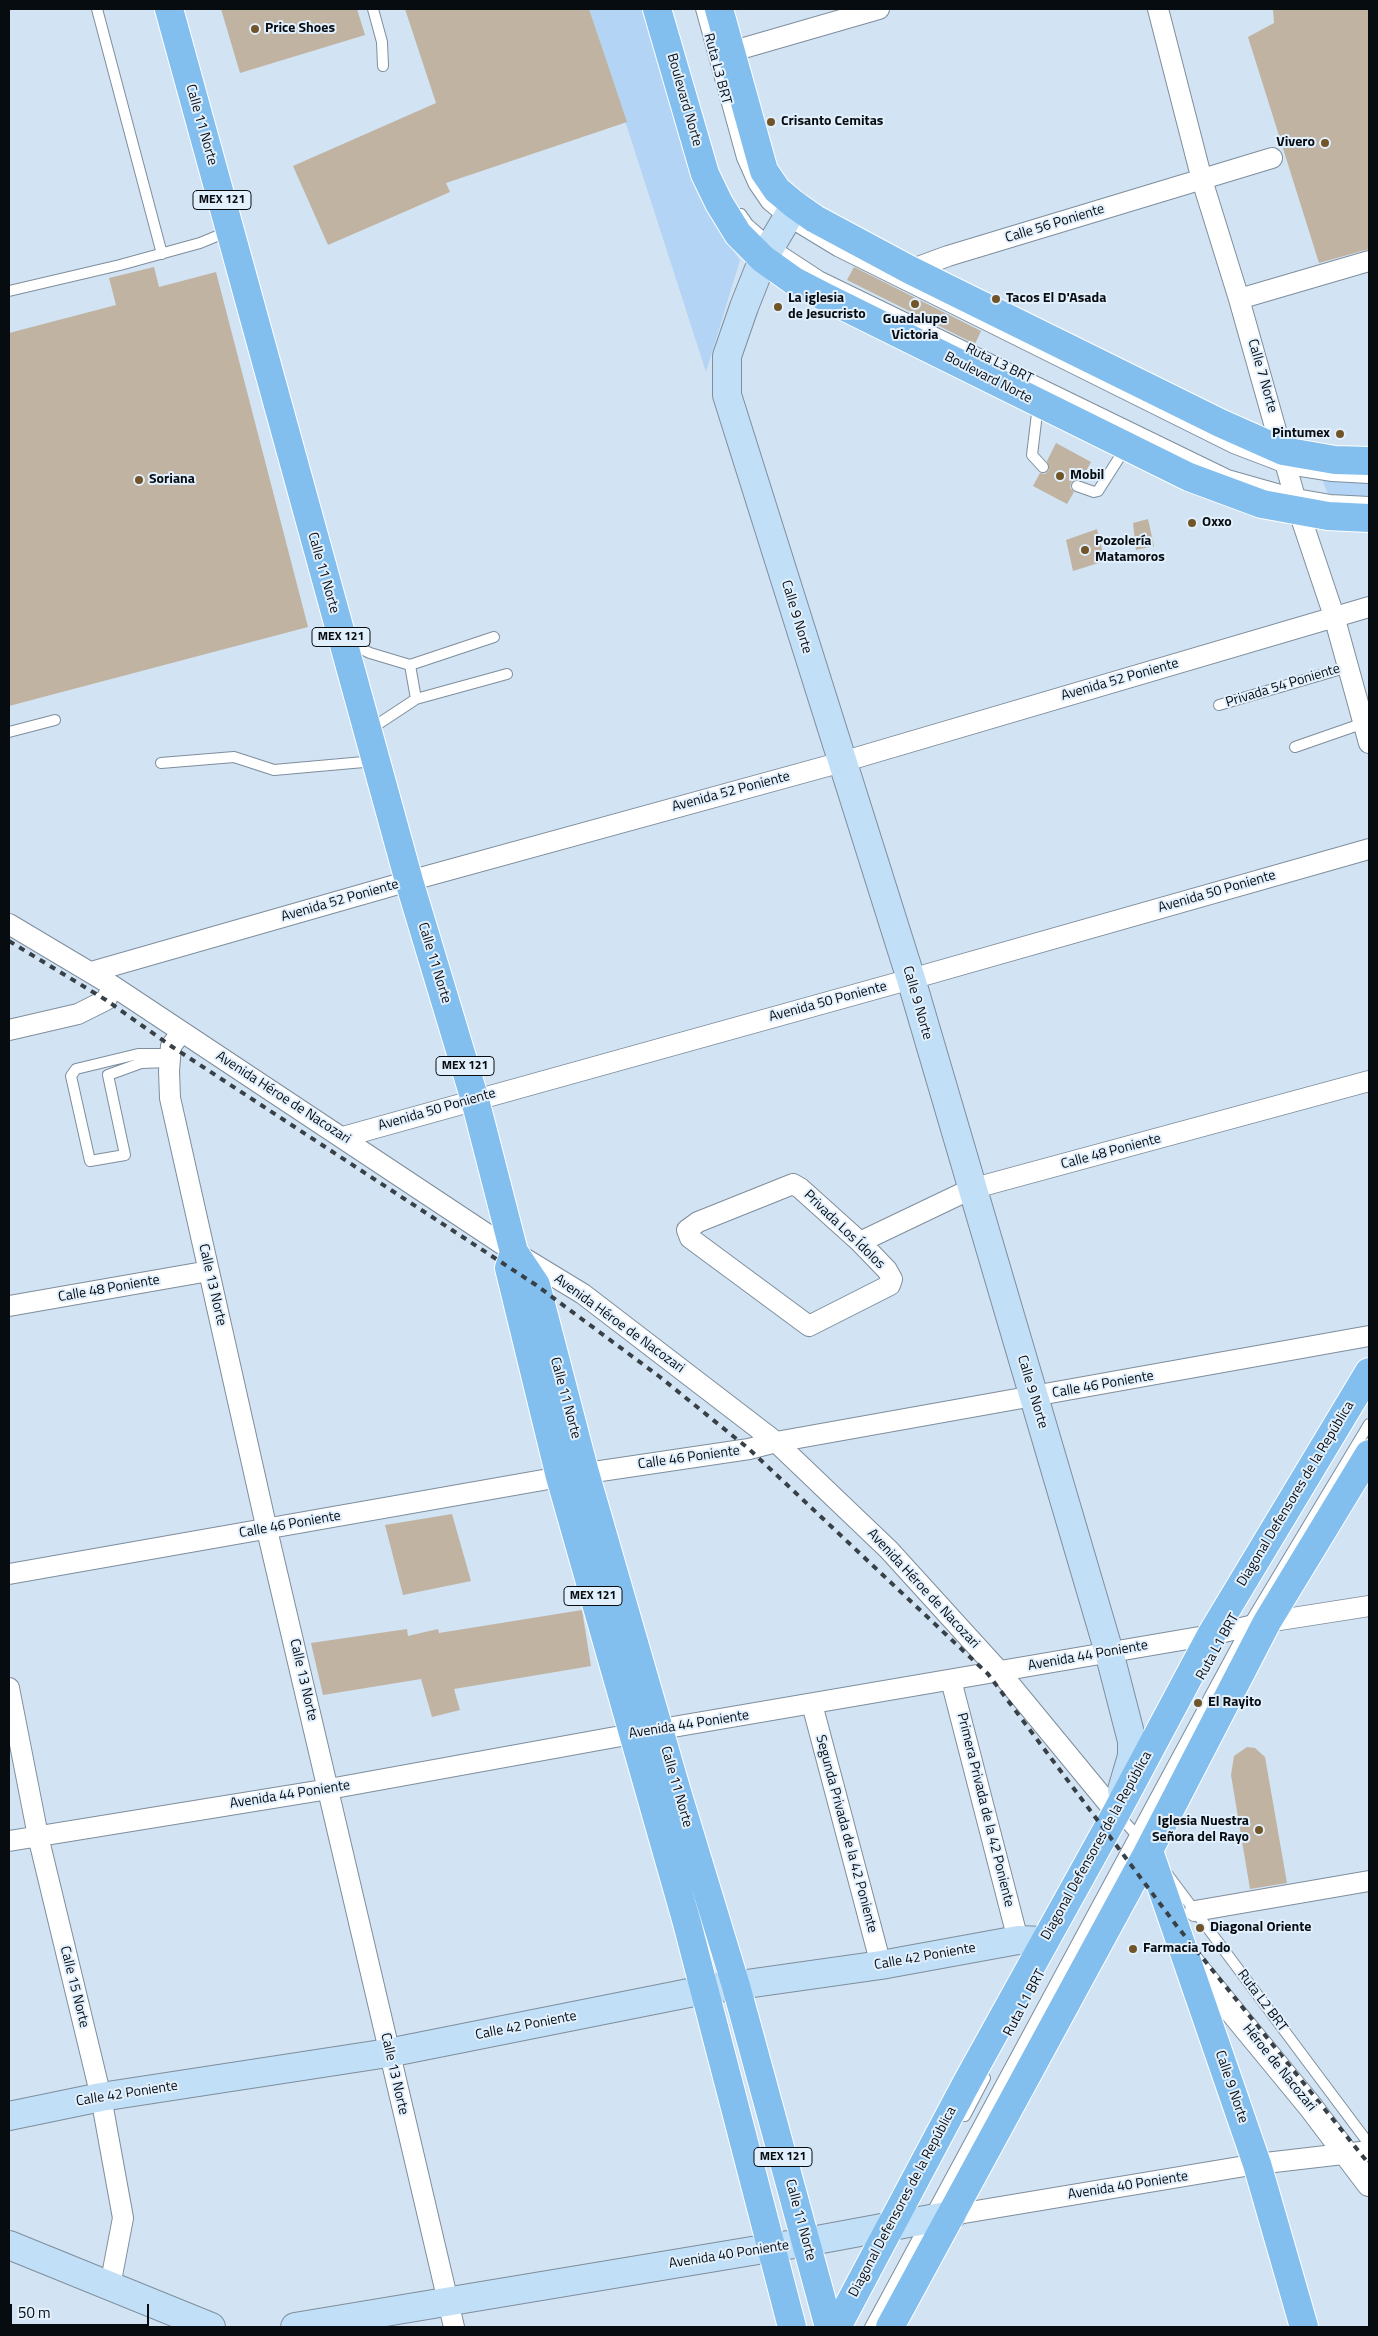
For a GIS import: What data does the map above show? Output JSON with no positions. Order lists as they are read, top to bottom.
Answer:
{
  "streets": {
    "main road": [
      "Boulevard Norte",
      "Calle 11 Norte",
      "MEX 121",
      "Calle 9 Norte",
      "Diagonal Defensores de la República",
      "Calle 42 Poniente",
      "Avenida 40 Poniente"
    ],
    "street": [
      "Calle 56 Poniente",
      "Calle 7 Norte",
      "Avenida 52 Poniente",
      "Avenida 50 Poniente",
      "Avenida Héroe de Nacozari",
      "Calle 48 Poniente",
      "Privada Los Ídolos",
      "Calle 13 Norte",
      "Calle 46 Poniente",
      "Avenida 44 Poniente",
      "Primera Privada de la 42 Poniente",
      "Segunda Privada de la 42 Poniente",
      "Calle 15 Norte",
      "Héroe de Nacozari"
    ],
    "lane": [
      "Ruta L3 BRT",
      "Privada 54 Poniente",
      "Ruta L1 BRT",
      "Ruta L2 BRT"
    ]
  },
  "crossings": [
    ["Ruta L3 BRT", "Boulevard Norte"],
    ["Ruta L3 BRT", "Calle 7 Norte"],
    ["Ruta L3 BRT", "Calle 9 Norte"],
    ["Boulevard Norte", "Calle 7 Norte"],
    ["Boulevard Norte", "Calle 9 Norte"],
    ["Calle 11 Norte", "Avenida 52 Poniente"],
    ["Calle 11 Norte", "Avenida 50 Poniente"],
    ["Calle 11 Norte", "Avenida Héroe de Nacozari"],
    ["Calle 11 Norte", "Calle 46 Poniente"],
    ["Calle 11 Norte", "Avenida 44 Poniente"],
    ["Calle 11 Norte", "Calle 42 Poniente"],
    ["Calle 11 Norte", "Avenida 40 Poniente"],
    ["Calle 56 Poniente", "Calle 7 Norte"],
    ["Calle 7 Norte", "Avenida 52 Poniente"],
    ["Calle 7 Norte", "Privada 54 Poniente"],
    ["Calle 9 Norte", "Avenida 52 Poniente"],
    ["Calle 9 Norte", "Avenida 50 Poniente"],
    ["Calle 9 Norte", "Avenida Héroe de Nacozari"],
    ["Calle 9 Norte", "Calle 48 Poniente"],
    ["Calle 9 Norte", "Calle 46 Poniente"],
    ["Calle 9 Norte", "Diagonal Defensores de la República"],
    ["Calle 9 Norte", "Ruta L1 BRT"],
    ["Calle 9 Norte", "Avenida 44 Poniente"],
    ["Calle 9 Norte", "Ruta L2 BRT"],
    ["Calle 9 Norte", "Héroe de Nacozari"],
    ["Calle 9 Norte", "Avenida 40 Poniente"],
    ["Avenida 52 Poniente", "Avenida Héroe de Nacozari"],
    ["Avenida 50 Poniente", "Avenida Héroe de Nacozari"],
    ["Avenida Héroe de Nacozari", "Calle 13 Norte"],
    ["Avenida Héroe de Nacozari", "Calle 46 Poniente"],
    ["Avenida Héroe de Nacozari", "Diagonal Defensores de la República"],
    ["Avenida Héroe de Nacozari", "Ruta L1 BRT"],
    ["Avenida Héroe de Nacozari", "Avenida 44 Poniente"],
    ["Avenida Héroe de Nacozari", "Ruta L2 BRT"],
    ["Calle 48 Poniente", "Privada Los Ídolos"],
    ["Calle 48 Poniente", "Calle 13 Norte"],
    ["Calle 13 Norte", "Calle 46 Poniente"],
    ["Calle 13 Norte", "Avenida 44 Poniente"],
    ["Calle 13 Norte", "Calle 42 Poniente"],
    ["Calle 13 Norte", "Avenida 40 Poniente"],
    ["Diagonal Defensores de la República", "Ruta L1 BRT"],
    ["Diagonal Defensores de la República", "Avenida 44 Poniente"],
    ["Diagonal Defensores de la República", "Primera Privada de la 42 Poniente"],
    ["Diagonal Defensores de la República", "Calle 42 Poniente"],
    ["Diagonal Defensores de la República", "Ruta L2 BRT"],
    ["Diagonal Defensores de la República", "Avenida 40 Poniente"],
    ["Ruta L1 BRT", "Avenida 44 Poniente"],
    ["Ruta L1 BRT", "Ruta L2 BRT"],
    ["Avenida 44 Poniente", "Primera Privada de la 42 Poniente"],
    ["Avenida 44 Poniente", "Segunda Privada de la 42 Poniente"],
    ["Avenida 44 Poniente", "Calle 15 Norte"],
    ["Primera Privada de la 42 Poniente", "Calle 42 Poniente"],
    ["Segunda Privada de la 42 Poniente", "Calle 42 Poniente"],
    ["Calle 42 Poniente", "Calle 15 Norte"],
    ["Héroe de Nacozari", "Avenida 40 Poniente"]
  ],
  "places": [
    "Price Shoes",
    "Crisanto Cemitas",
    "Vivero",
    "Tacos El D'Asada",
    "Guadalupe Victoria",
    "La iglesia de Jesucristo",
    "Pintumex",
    "Mobil",
    "Soriana",
    "Oxxo",
    "Pozolería Matamoros",
    "El Rayito",
    "Iglesia Nuestra Señora del Rayo",
    "Diagonal Oriente",
    "Farmacia Todo"
  ],
  "scale_bar": "50 m"
}
